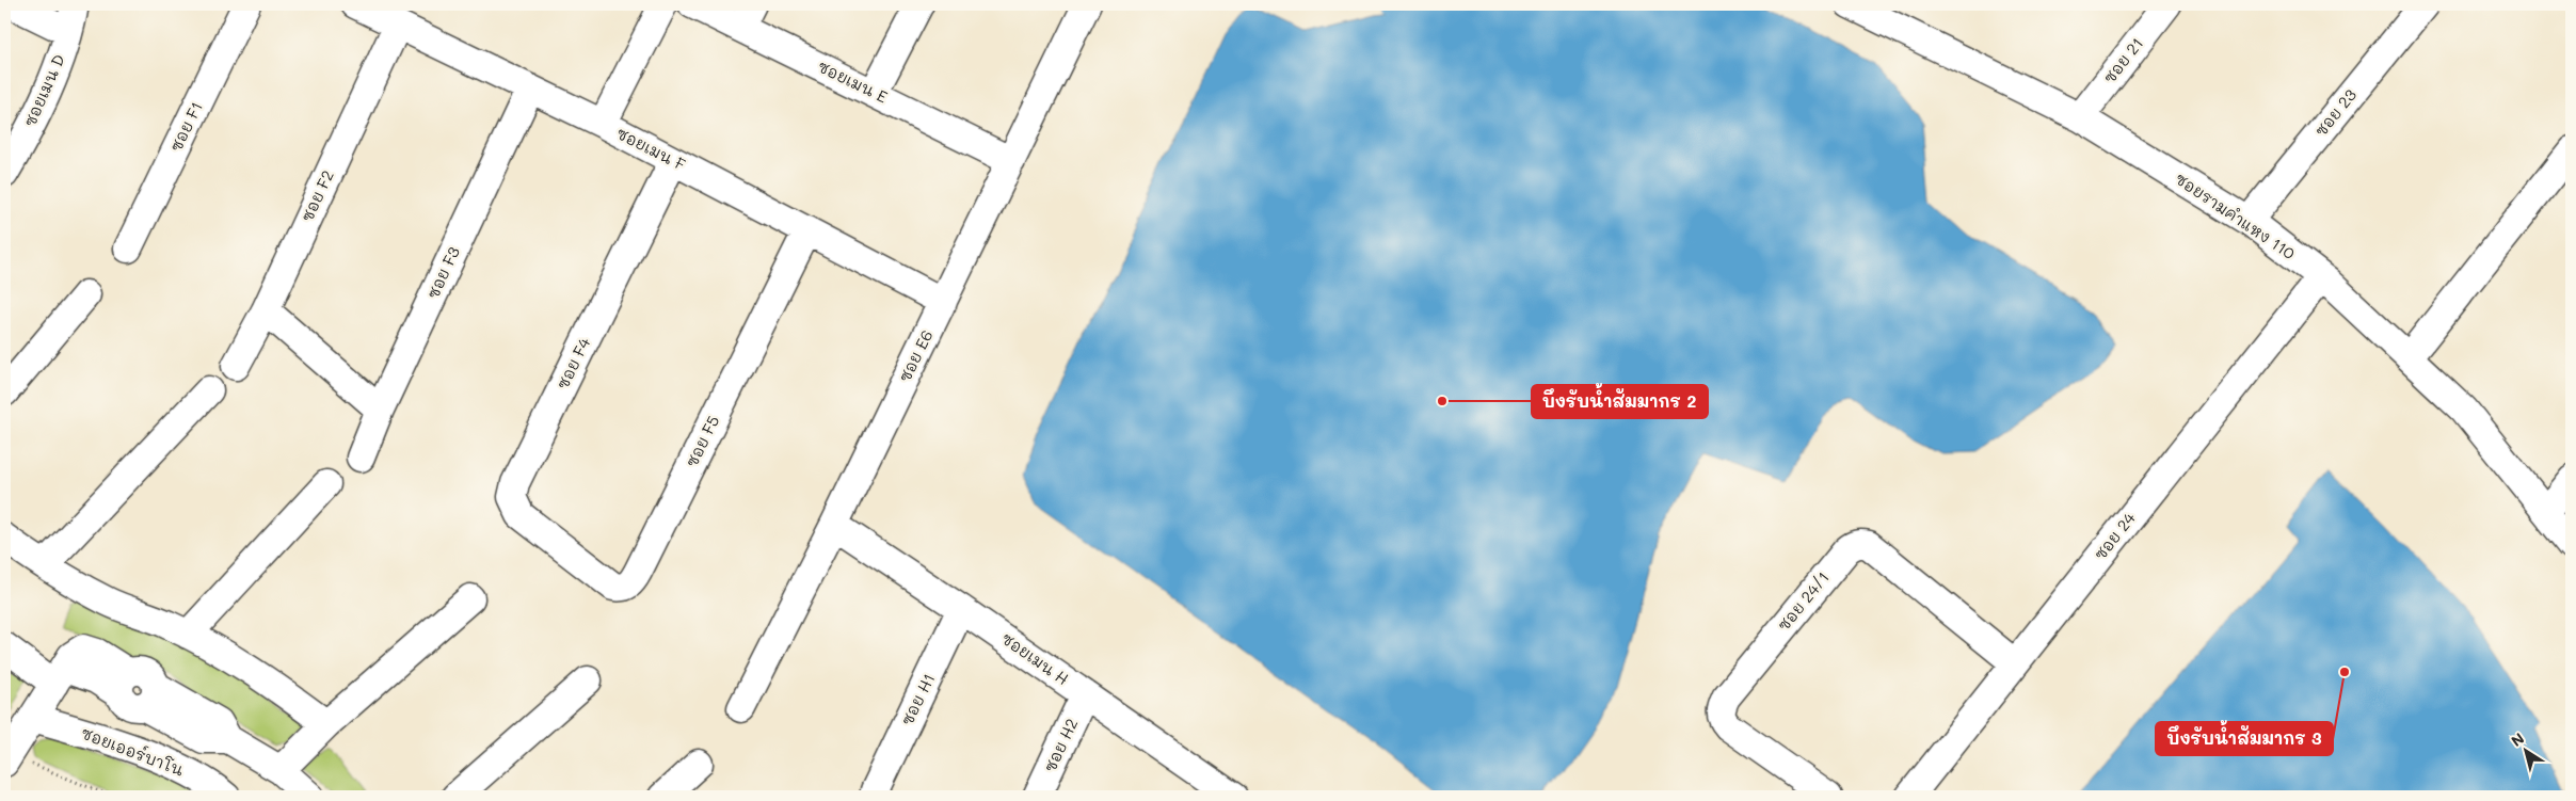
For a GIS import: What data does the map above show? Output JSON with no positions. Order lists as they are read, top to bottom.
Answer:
{
  "streets": {
    "street": [
      "ซอย 21",
      "ซอยเมน E",
      "ซอยเมน D",
      "ซอย 23",
      "ซอย F1",
      "ซอยเมน F",
      "ซอย F2",
      "ซอยรามคำแหง 110",
      "ซอย F3",
      "ซอย E6",
      "ซอย F4",
      "ซอย F5",
      "ซอย 24",
      "ซอย 24/1",
      "ซอยเมน H",
      "ซอย H1",
      "ซอย H2",
      "ซอยเออร์บาโน"
    ]
  },
  "crossings": [
    ["ซอย 21", "ซอยรามคำแหง 110"],
    ["ซอยเมน E", "ซอย E6"],
    ["ซอย 23", "ซอยรามคำแหง 110"],
    ["ซอยเมน F", "ซอย F2"],
    ["ซอยเมน F", "ซอย F3"],
    ["ซอยเมน F", "ซอย E6"],
    ["ซอยเมน F", "ซอย F4"],
    ["ซอยเมน F", "ซอย F5"],
    ["ซอยรามคำแหง 110", "ซอย 24"],
    ["ซอย E6", "ซอยเมน H"],
    ["ซอย F4", "ซอย F5"],
    ["ซอย 24", "ซอย 24/1"],
    ["ซอยเมน H", "ซอย H1"],
    ["ซอยเมน H", "ซอย H2"]
  ],
  "places": ["บึงรับน้ำสัมมากร 2", "บึงรับน้ำสัมมากร 3"],
  "north": "top left"
}
